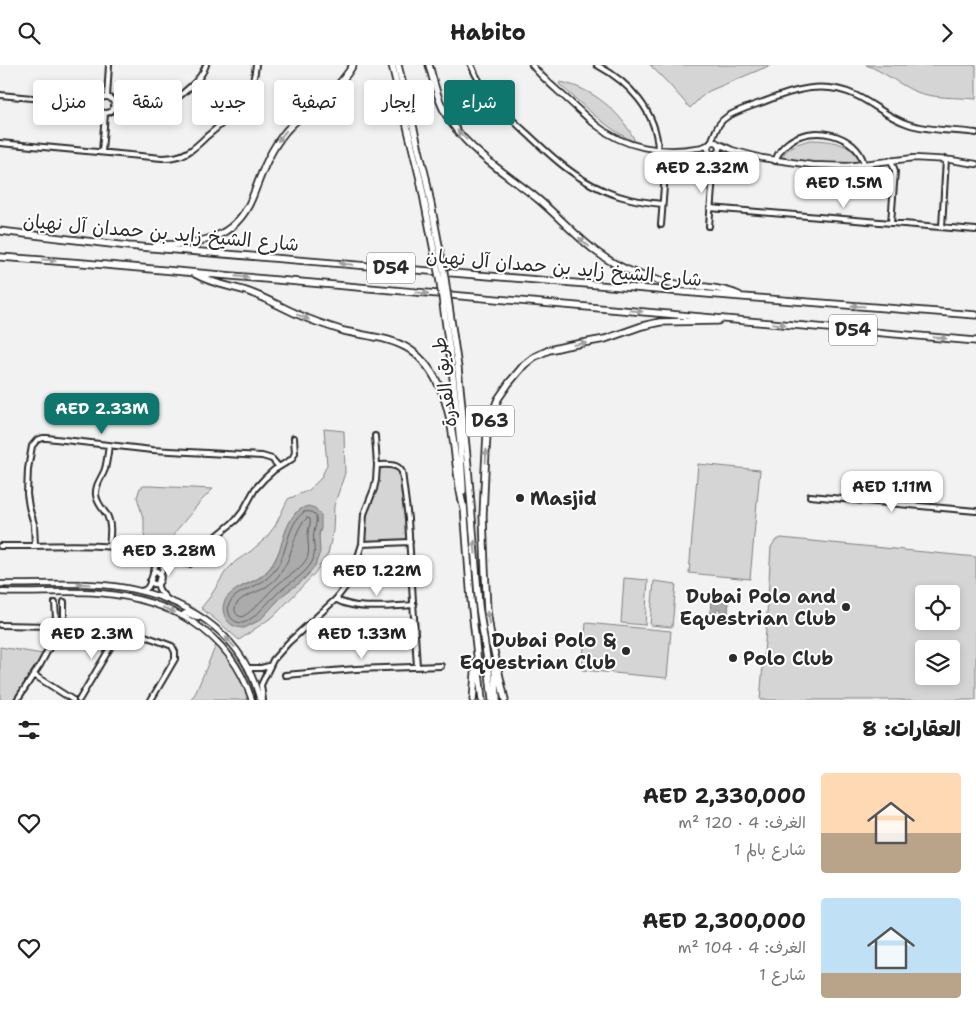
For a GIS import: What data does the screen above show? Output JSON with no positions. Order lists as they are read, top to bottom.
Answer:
{
  "streets": {
    "main road": [
      "شارع الشيخ زايد بن حمدان آل نهيان",
      "D54",
      "طريق القدرة",
      "D63"
    ]
  },
  "crossings": [
    ["شارع الشيخ زايد بن حمدان آل نهيان", "طريق القدرة"]
  ],
  "places": [
    "Masjid",
    "Dubai Polo and Equestrian Club",
    "Dubai Polo & Equestrian Club",
    "Polo Club"
  ],
  "page": {
    "header": "Habito",
    "chip": [
      "شراء",
      "إيجار",
      "تصفية",
      "جديد",
      "شقة",
      "منزل"
    ],
    "price": [
      "AED 2.32M",
      "AED 1.5M",
      "AED 2.33M",
      "AED 1.11M",
      "AED 3.28M",
      "AED 1.22M",
      "AED 2.3M",
      "AED 1.33M"
    ],
    "heading": "العقارات: 8",
    "list": [
      {
        "name": "AED 2,330,000",
        "note": "الغرف: 4 · 120 m² · شارع بالم 1"
      },
      {
        "name": "AED 2,300,000",
        "note": "الغرف: 4 · 104 m² · شارع 1"
      }
    ]
  }
}
